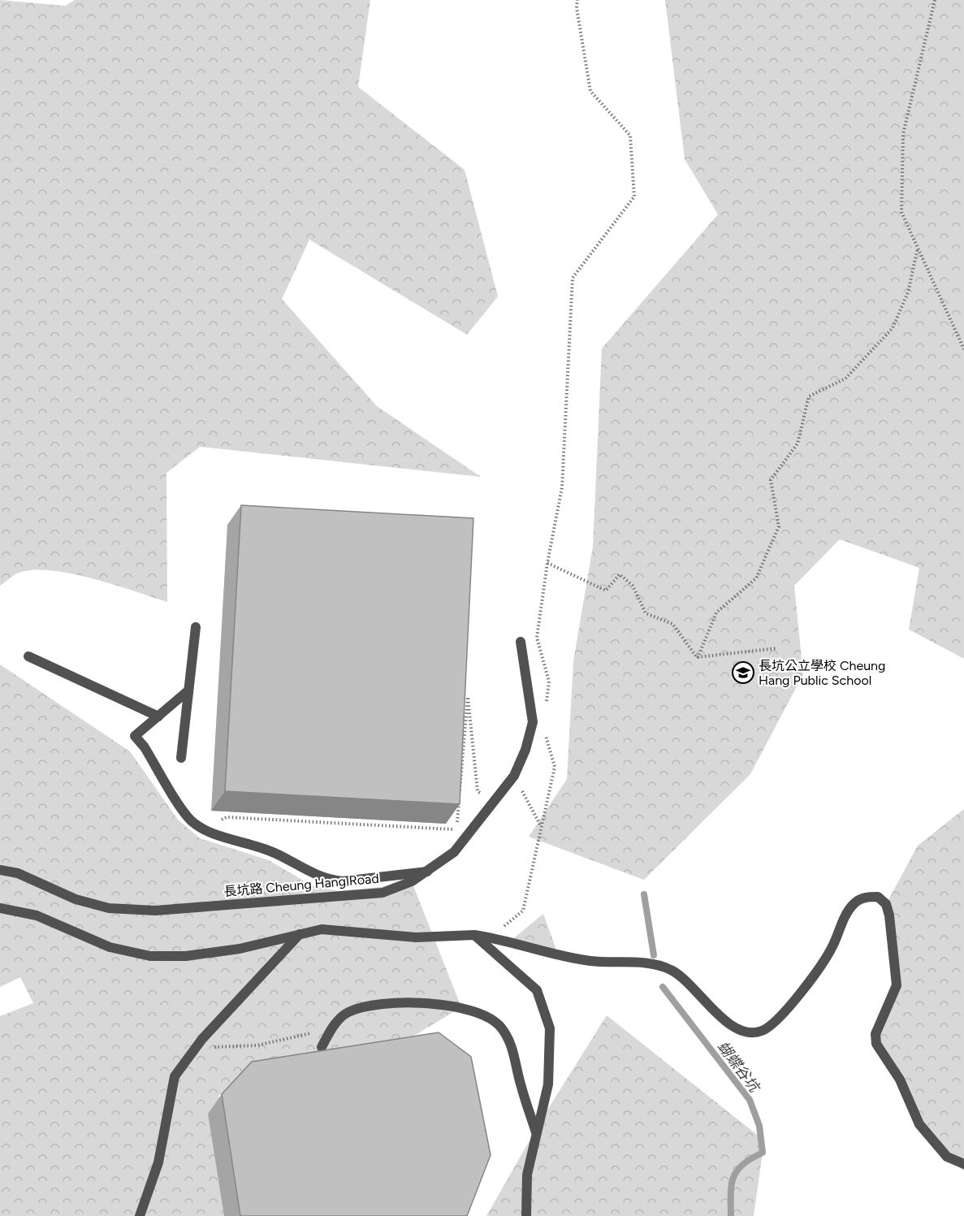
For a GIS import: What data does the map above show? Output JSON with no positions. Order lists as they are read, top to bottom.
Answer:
{
  "streets": {
    "street": ["長坑路 Cheung Hang Road"]
  },
  "water": ["蝴蝶谷坑"],
  "places": {
    "school or university": ["長坑公立學校 Cheung Hang Public School"]
  }
}
